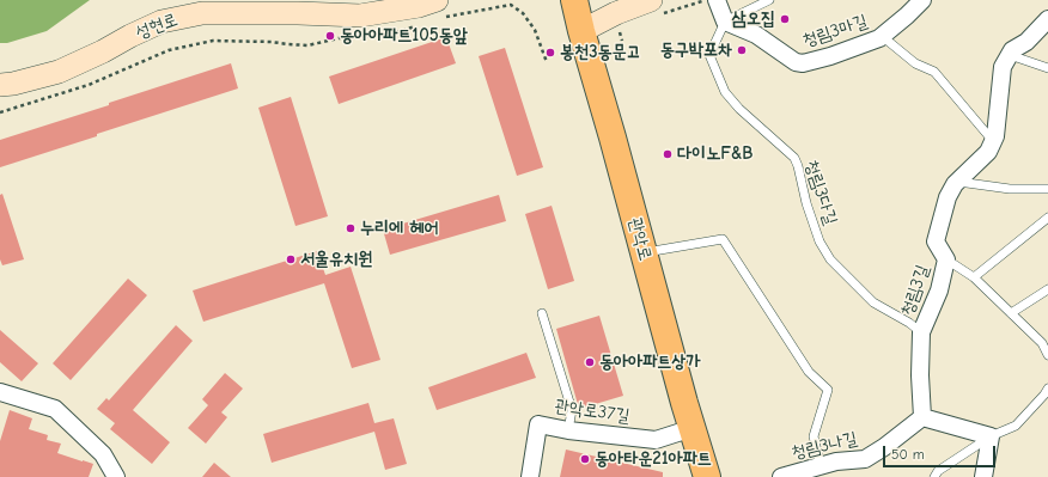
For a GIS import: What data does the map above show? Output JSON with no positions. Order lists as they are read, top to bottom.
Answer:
{
  "streets": {
    "main road": ["관악로"],
    "street": [
      "성현로",
      "청림3마길",
      "청림3길",
      "관악로37길",
      "청림3나길"
    ],
    "lane": ["청림3다길"]
  },
  "crossings": [
    ["청림3마길", "청림3다길"],
    ["청림3마길", "청림3길"],
    ["청림3다길", "청림3길"],
    ["관악로", "관악로37길"],
    ["청림3길", "청림3나길"]
  ],
  "places": [
    "삼오집",
    "동아아파트105동앞",
    "동구박포차",
    "봉천3동문고",
    "다이노F&B",
    "누리에 헤어",
    "서울유치원",
    "동아아파트상가",
    "동아타운21아파트"
  ],
  "scale_bar": "50 m"
}
